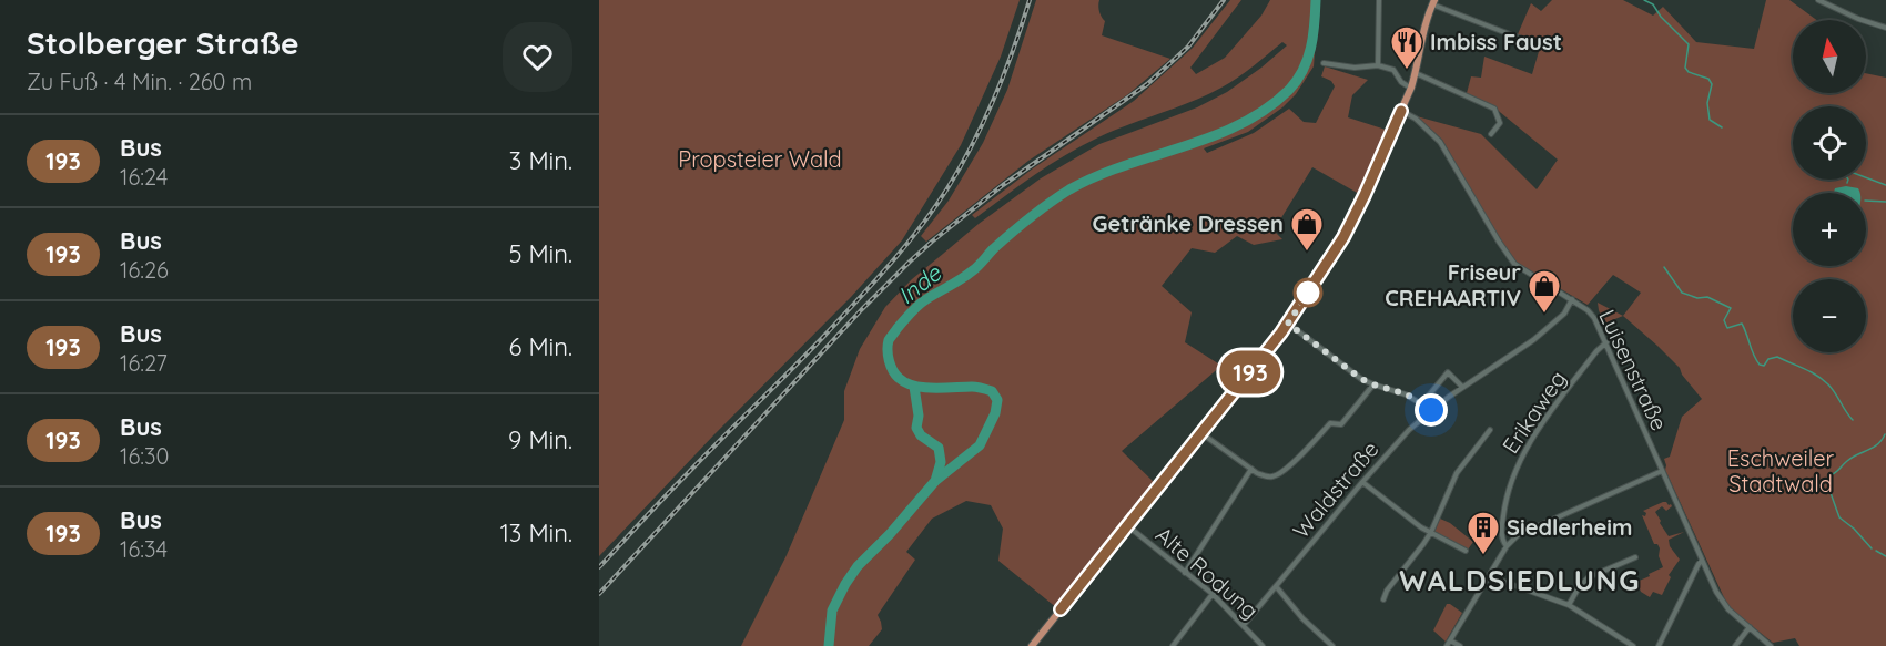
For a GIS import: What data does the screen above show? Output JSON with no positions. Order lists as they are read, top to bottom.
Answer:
{
  "streets": {
    "street": [
      "Luisenstraße",
      "Erikaweg",
      "Waldstraße",
      "Alte Rodung"
    ]
  },
  "crossings": [
    ["Luisenstraße", "Erikaweg"],
    ["Luisenstraße", "Waldstraße"],
    ["Waldstraße", "Alte Rodung"]
  ],
  "districts": ["WALDSIEDLUNG"],
  "water": ["Inde"],
  "parks": ["Propsteier Wald", "Eschweiler Stadtwald"],
  "places": {
    "restaurant": ["Imbiss Faust"],
    "shop": ["Getränke Dressen", "Friseur CREHAARTIV"],
    "building": ["Siedlerheim"]
  },
  "lines": ["bus line 193"],
  "north": "top",
  "page": {
    "heading": ["Stolberger Straße", "Zu Fuß · 4 Min. · 260 m"],
    "on_map": "193",
    "map_buttons": ["+", "−"],
    "list": [
      {
        "mark": "193",
        "name": "Bus",
        "note": "16:24",
        "value": "3 Min."
      },
      {
        "mark": "193",
        "name": "Bus",
        "note": "16:26",
        "value": "5 Min."
      },
      {
        "mark": "193",
        "name": "Bus",
        "note": "16:27",
        "value": "6 Min."
      },
      {
        "mark": "193",
        "name": "Bus",
        "note": "16:30",
        "value": "9 Min."
      },
      {
        "mark": "193",
        "name": "Bus",
        "note": "16:34",
        "value": "13 Min."
      }
    ]
  }
}
